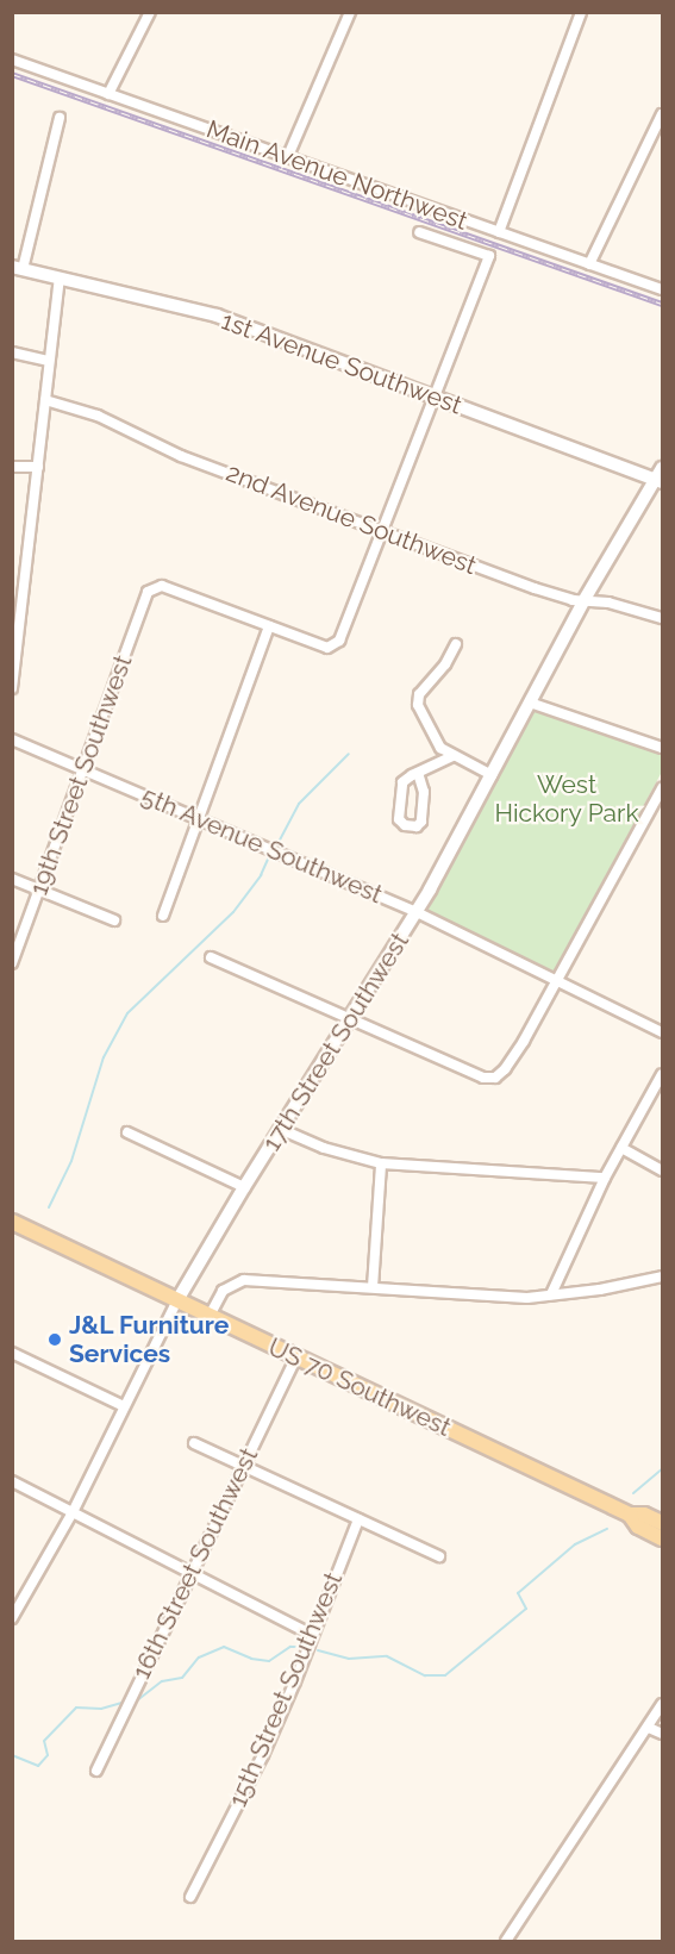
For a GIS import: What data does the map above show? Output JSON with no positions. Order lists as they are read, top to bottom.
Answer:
{
  "streets": {
    "main road": ["US 70 Southwest"],
    "street": [
      "Main Avenue Northwest",
      "1st Avenue Southwest",
      "2nd Avenue Southwest",
      "19th Street Southwest",
      "5th Avenue Southwest",
      "17th Street Southwest",
      "16th Street Southwest",
      "15th Street Southwest"
    ]
  },
  "crossings": [
    ["1st Avenue Southwest", "17th Street Southwest"],
    ["2nd Avenue Southwest", "17th Street Southwest"],
    ["19th Street Southwest", "5th Avenue Southwest"],
    ["5th Avenue Southwest", "17th Street Southwest"],
    ["17th Street Southwest", "US 70 Southwest"],
    ["US 70 Southwest", "16th Street Southwest"]
  ],
  "parks": ["West Hickory Park"],
  "places": ["J&L Furniture Services"]
}
